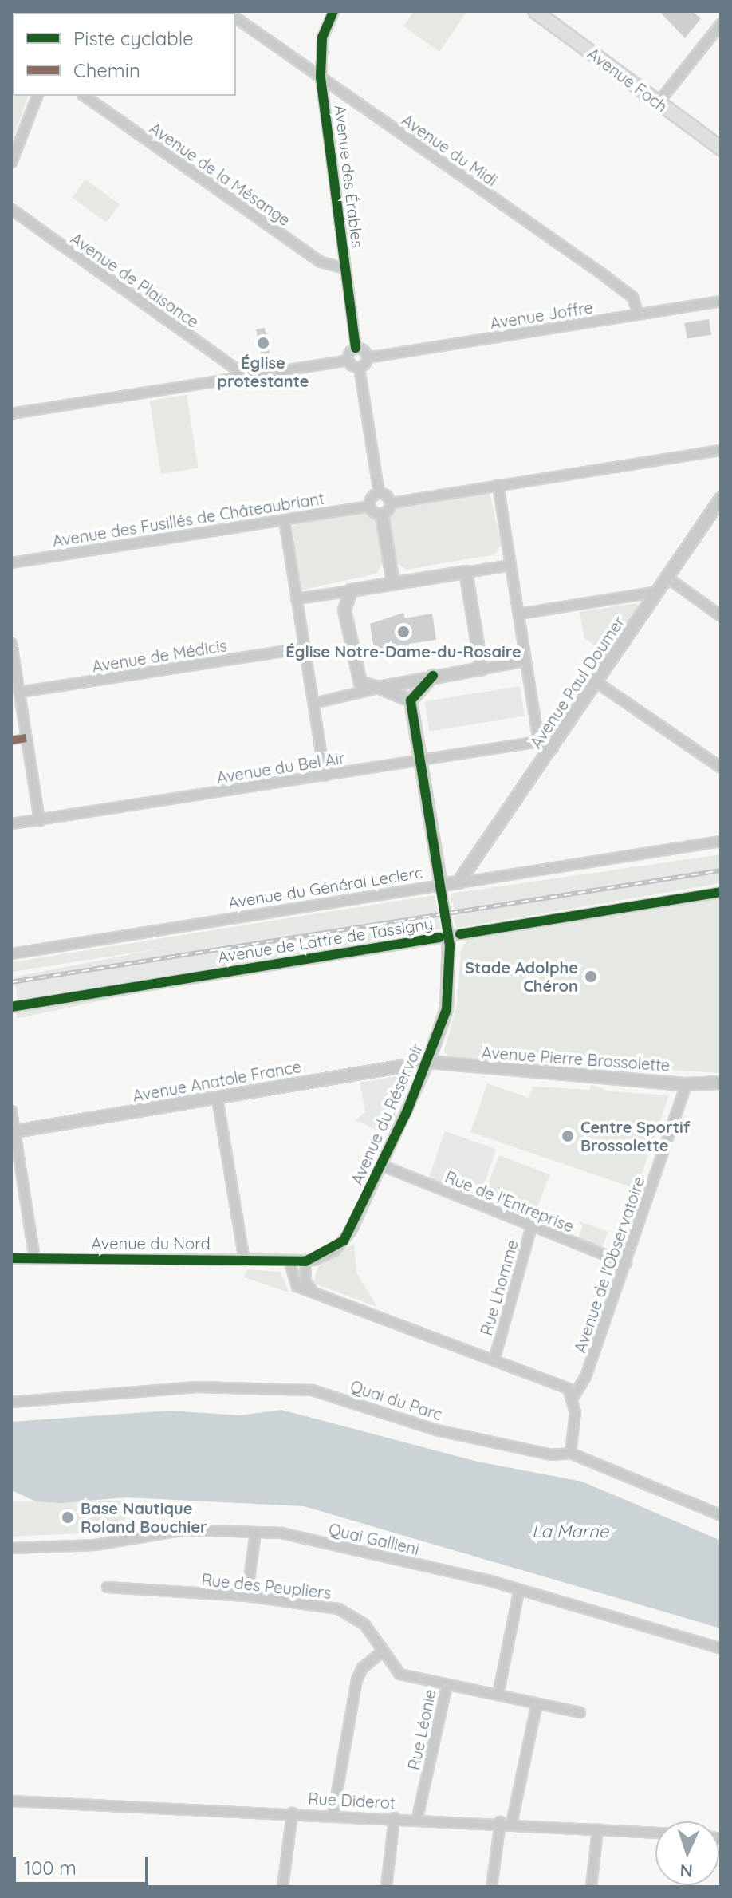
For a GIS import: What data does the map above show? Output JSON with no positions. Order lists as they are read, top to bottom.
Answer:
{
  "streets": {
    "main road": ["Avenue Foch"],
    "street": [
      "Avenue du Midi",
      "Avenue de la Mésange",
      "Avenue des Érables",
      "Avenue de Plaisance",
      "Avenue Joffre",
      "Avenue des Fusillés de Châteaubriant",
      "Avenue de Médicis",
      "Avenue Paul Doumer",
      "Avenue du Bel Air",
      "Avenue du Général Leclerc",
      "Avenue de Lattre de Tassigny",
      "Avenue Pierre Brossolette",
      "Avenue Anatole France",
      "Avenue du Réservoir",
      "Rue de l'Entreprise",
      "Avenue du Nord",
      "Avenue de l'Observatoire",
      "Rue Lhomme",
      "Quai du Parc",
      "Quai Gallieni",
      "Rue des Peupliers",
      "Rue Léonie",
      "Rue Diderot"
    ]
  },
  "crossings": [
    ["Avenue du Midi", "Avenue des Érables"],
    ["Avenue du Midi", "Avenue Joffre"],
    ["Avenue de la Mésange", "Avenue des Érables"],
    ["Avenue Paul Doumer", "Avenue du Général Leclerc"],
    ["Avenue du Bel Air", "Avenue du Réservoir"],
    ["Avenue du Général Leclerc", "Avenue du Réservoir"],
    ["Avenue de Lattre de Tassigny", "Avenue du Réservoir"],
    ["Avenue Pierre Brossolette", "Avenue Anatole France"],
    ["Avenue Pierre Brossolette", "Avenue du Réservoir"],
    ["Avenue Pierre Brossolette", "Avenue de l'Observatoire"],
    ["Avenue Anatole France", "Avenue du Réservoir"],
    ["Avenue du Réservoir", "Rue de l'Entreprise"],
    ["Avenue du Réservoir", "Avenue du Nord"],
    ["Rue de l'Entreprise", "Avenue de l'Observatoire"],
    ["Rue de l'Entreprise", "Rue Lhomme"],
    ["Avenue de l'Observatoire", "Quai du Parc"],
    ["Rue des Peupliers", "Rue Léonie"],
    ["Rue Léonie", "Rue Diderot"]
  ],
  "water": ["La Marne"],
  "places": [
    "Église protestante",
    "Église Notre-Dame-du-Rosaire",
    "Stade Adolphe Chéron",
    "Centre Sportif Brossolette",
    "Base Nautique Roland Bouchier"
  ],
  "legend": ["Piste cyclable", "Chemin"],
  "scale_bar": "100 m",
  "north": "bottom"
}
